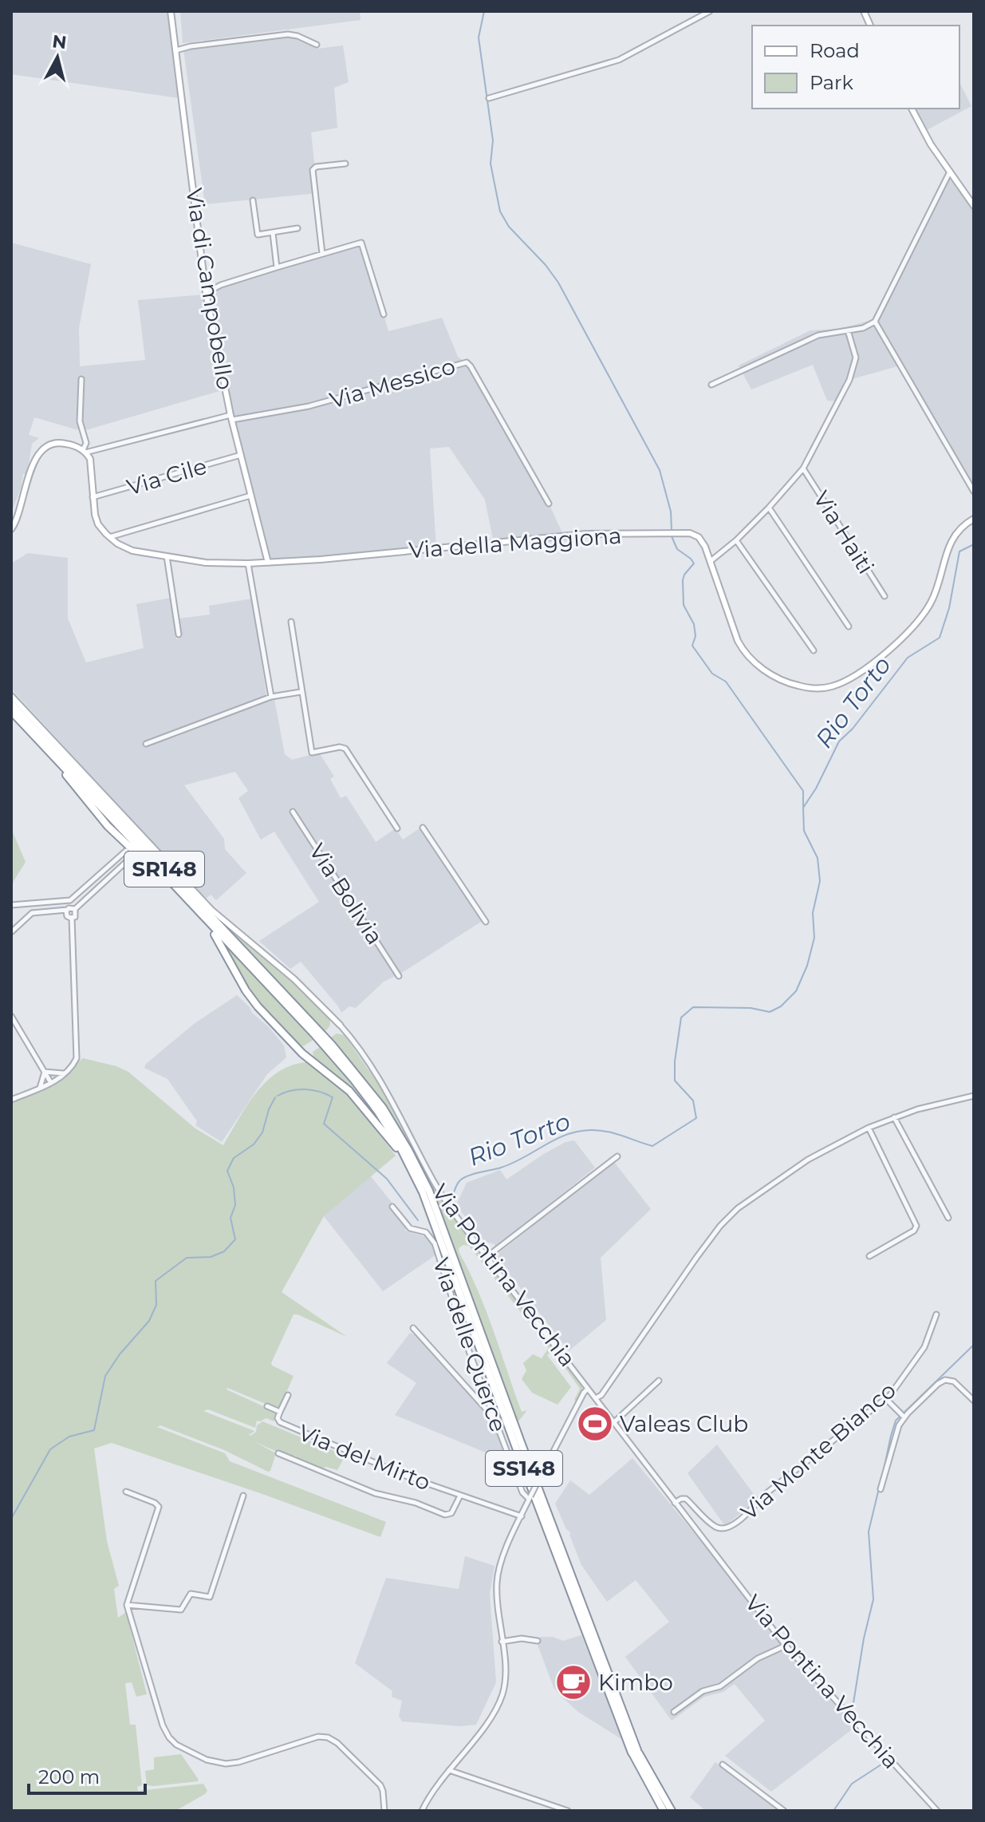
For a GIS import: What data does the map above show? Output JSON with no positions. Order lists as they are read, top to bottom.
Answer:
{
  "streets": {
    "highway": ["SR148", "SS148"],
    "street": [
      "Via di Campobello",
      "Via Messico",
      "Via Cile",
      "Via Haiti",
      "Via della Maggiona",
      "Via Bolivia",
      "Via Pontina Vecchia",
      "Via delle Querce",
      "Via Monte Bianco",
      "Via del Mirto"
    ]
  },
  "crossings": [
    ["Via di Campobello", "Via Messico"],
    ["Via di Campobello", "Via Cile"],
    ["Via di Campobello", "Via della Maggiona"],
    ["SR148", "SS148"],
    ["Via Pontina Vecchia", "Via Monte Bianco"]
  ],
  "water": ["Rio Torto"],
  "places": {
    "sports": ["Valeas Club"],
    "cafe": ["Kimbo"]
  },
  "legend": ["Road", "Park"],
  "scale_bar": "200 m",
  "north": "top"
}
